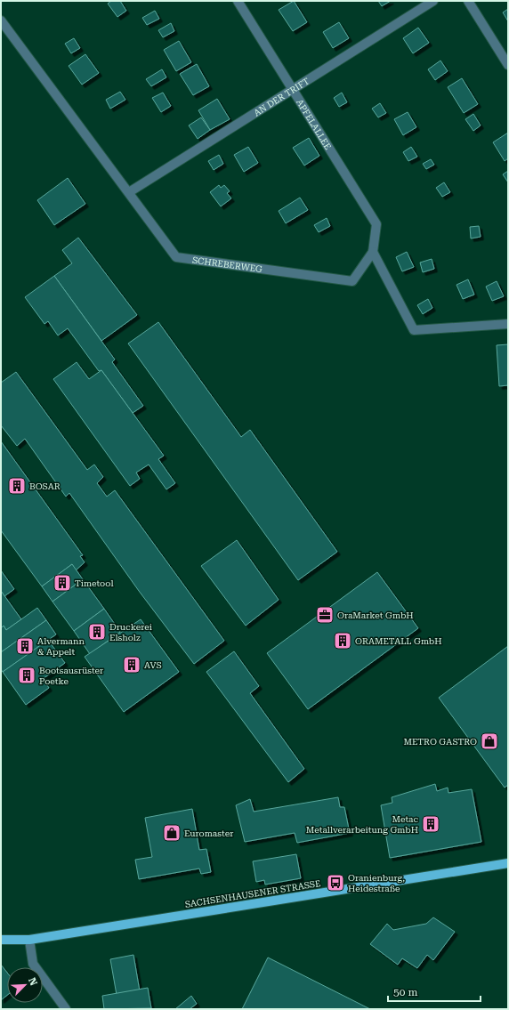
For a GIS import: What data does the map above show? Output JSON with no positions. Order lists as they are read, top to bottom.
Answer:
{
  "streets": {
    "main road": ["SACHSENHAUSENER STRASSE"],
    "street": ["AN DER TRIFT", "APFELALLEE", "SCHREBERWEG"]
  },
  "crossings": [
    ["AN DER TRIFT", "APFELALLEE"],
    ["AN DER TRIFT", "SCHREBERWEG"],
    ["APFELALLEE", "SCHREBERWEG"]
  ],
  "places": {
    "building": [
      "BOSAR",
      "Timetool",
      "Druckerei Elsholz",
      "ORAMETALL GmbH",
      "Alvermann & Appelt",
      "AVS",
      "Bootsausrüster Poetke",
      "Metac Metallverarbeitung GmbH"
    ],
    "office": ["OraMarket GmbH"],
    "shop": ["METRO GASTRO", "Euromaster"],
    "bus stop": ["Oranienburg, Heidestraße"]
  },
  "scale_bar": "50 m",
  "north": "top right"
}
